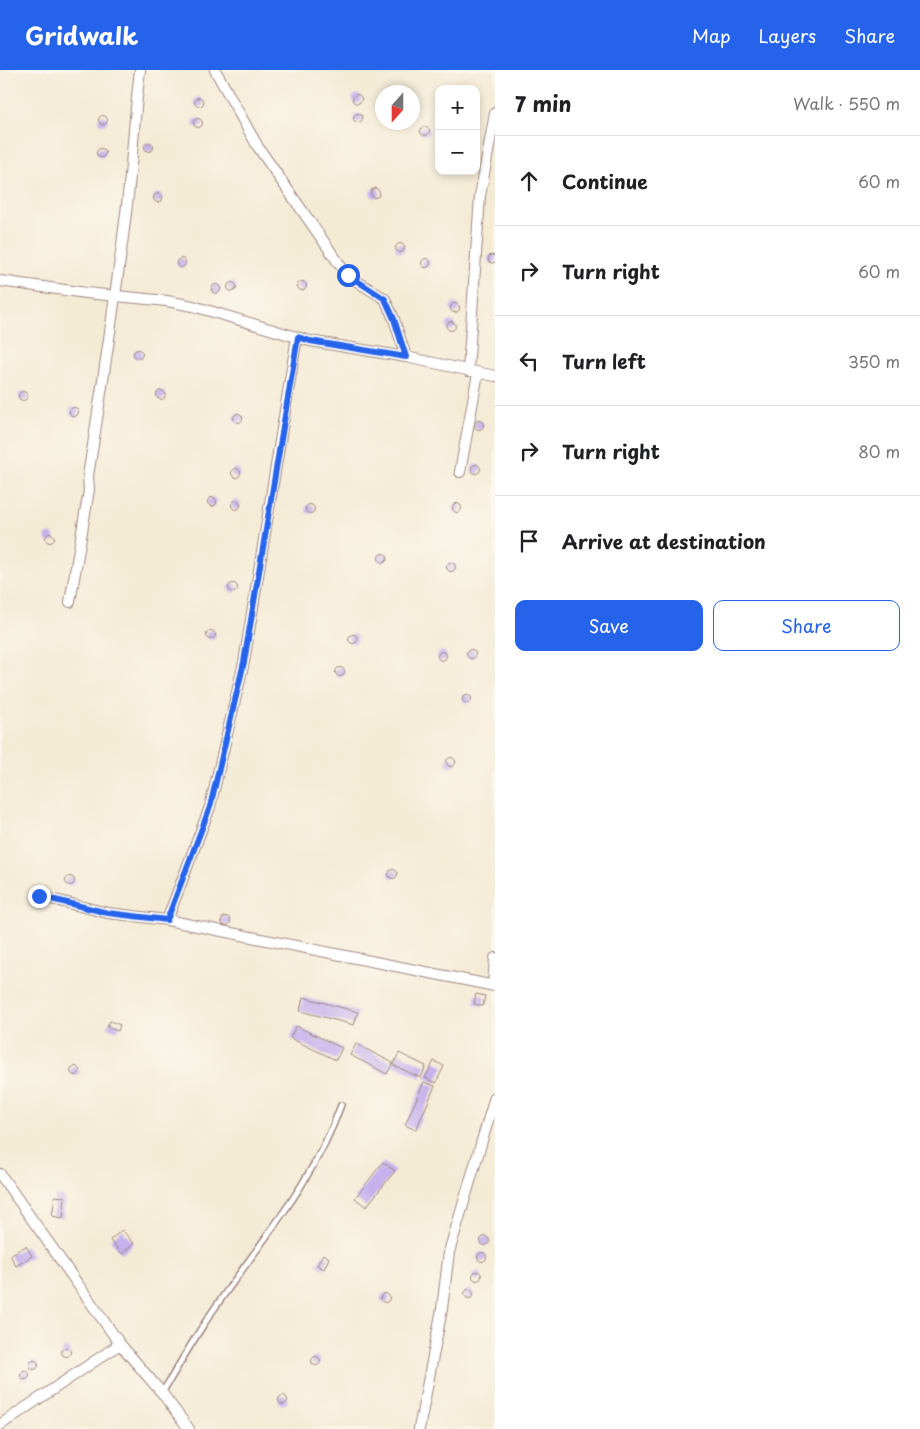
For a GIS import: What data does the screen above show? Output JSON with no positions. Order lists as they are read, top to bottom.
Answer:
{
  "north": "bottom",
  "page": {
    "header": "Gridwalk",
    "nav": ["Map", "Layers", "Share"],
    "heading": ["7 min", "Walk · 550 m"],
    "map_buttons": ["+", "−"],
    "list": [
      ["Continue", "60 m"],
      ["Turn right", "60 m"],
      ["Turn left", "350 m"],
      ["Turn right", "80 m"],
      "Arrive at destination"
    ],
    "buttons": ["Save", "Share"]
  }
}
